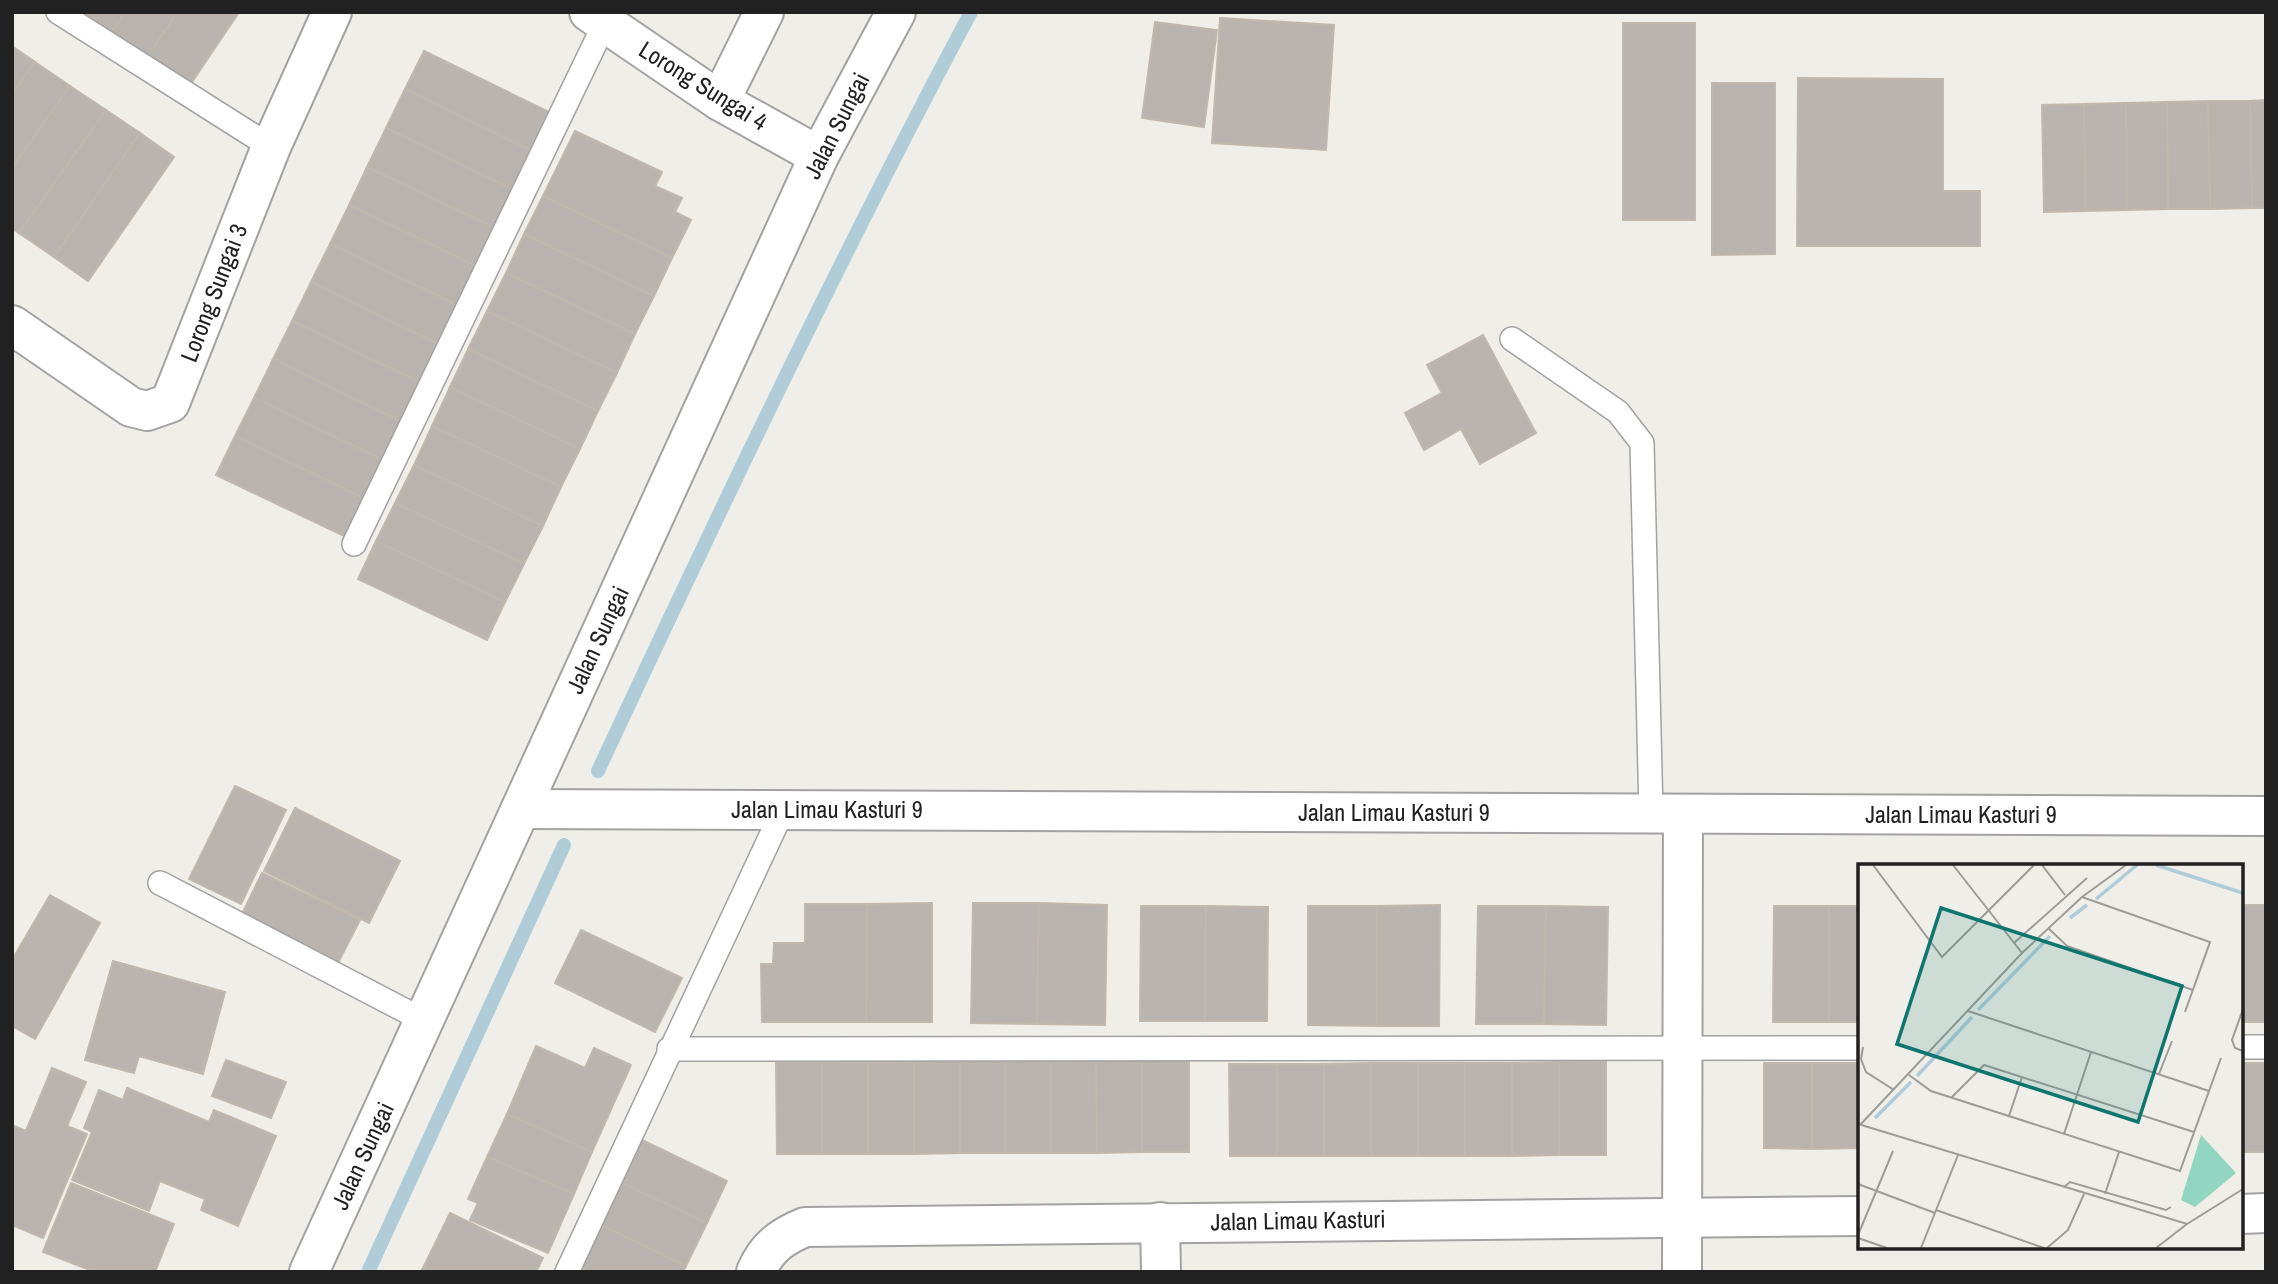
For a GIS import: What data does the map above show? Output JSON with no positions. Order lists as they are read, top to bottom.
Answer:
{
  "streets": {
    "street": [
      "Lorong Sungai 4",
      "Jalan Sungai",
      "Lorong Sungai 3",
      "Jalan Limau Kasturi 9",
      "Jalan Limau Kasturi"
    ]
  },
  "crossings": [
    ["Lorong Sungai 4", "Jalan Sungai"],
    ["Jalan Sungai", "Jalan Limau Kasturi 9"]
  ]
}
